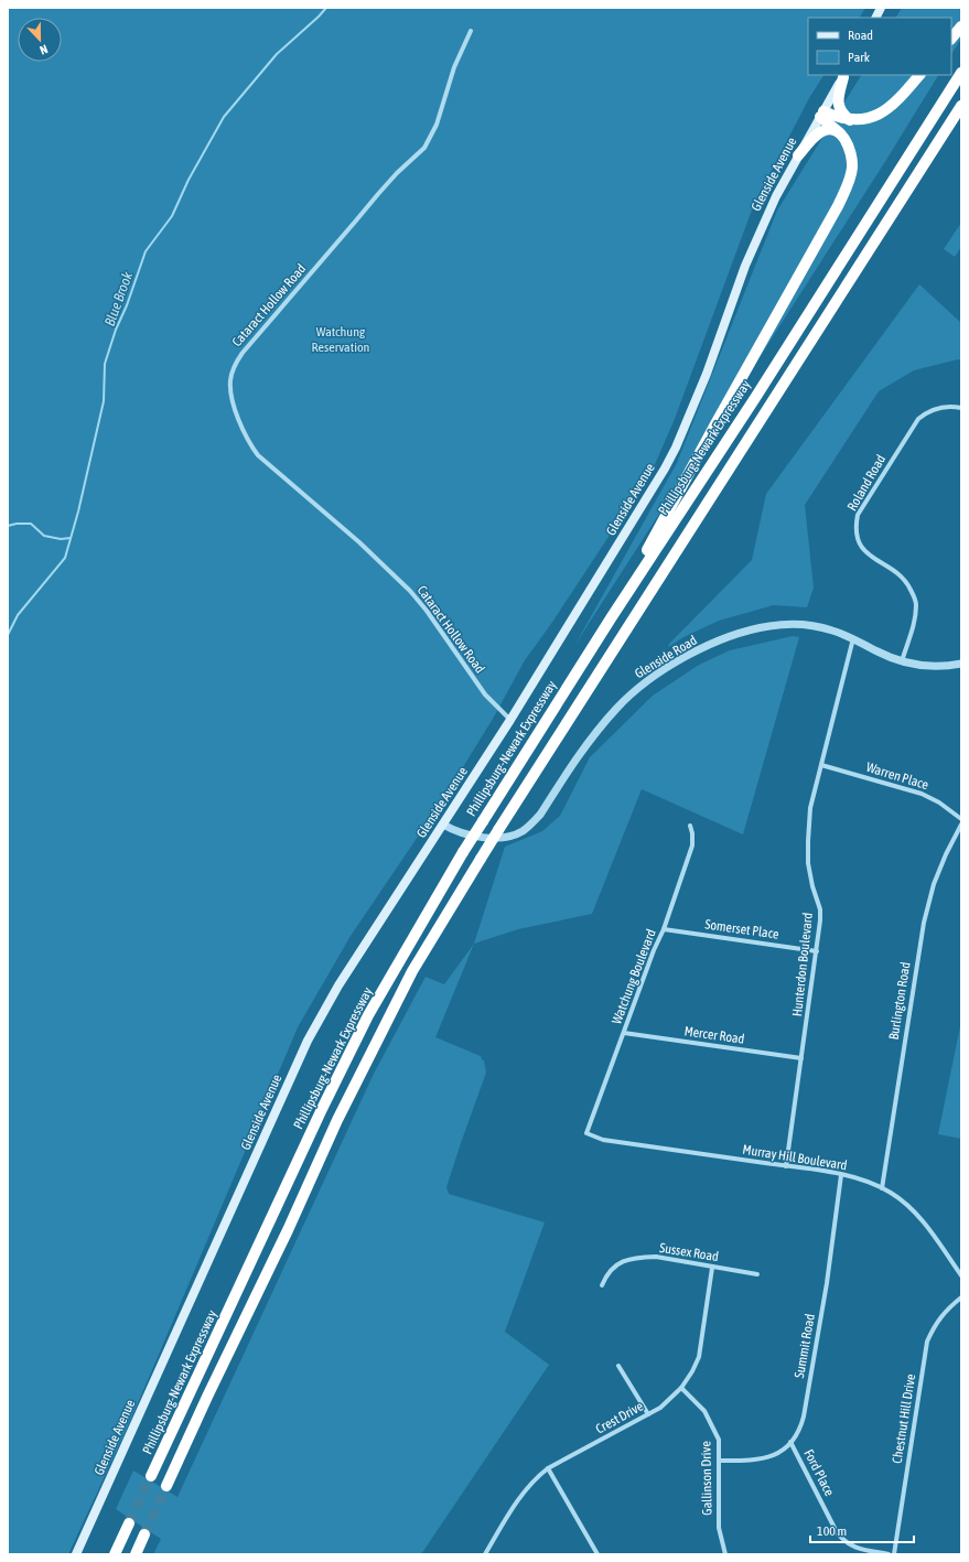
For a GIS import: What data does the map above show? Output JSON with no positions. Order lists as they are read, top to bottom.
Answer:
{
  "streets": {
    "highway": ["Phillipsburg-Newark Expressway"],
    "main road": ["Glenside Avenue"],
    "street": [
      "Cataract Hollow Road",
      "Roland Road",
      "Glenside Road",
      "Warren Place",
      "Somerset Place",
      "Hunterdon Boulevard",
      "Watchung Boulevard",
      "Burlington Road",
      "Mercer Road",
      "Murray Hill Boulevard",
      "Sussex Road",
      "Summit Road",
      "Crest Drive",
      "Chestnut Hill Drive",
      "Ford Place",
      "Gallinson Drive"
    ]
  },
  "crossings": [
    ["Glenside Avenue", "Cataract Hollow Road"],
    ["Glenside Avenue", "Glenside Road"],
    ["Roland Road", "Glenside Road"],
    ["Glenside Road", "Hunterdon Boulevard"],
    ["Warren Place", "Hunterdon Boulevard"],
    ["Somerset Place", "Hunterdon Boulevard"],
    ["Somerset Place", "Watchung Boulevard"],
    ["Hunterdon Boulevard", "Mercer Road"],
    ["Hunterdon Boulevard", "Murray Hill Boulevard"],
    ["Watchung Boulevard", "Mercer Road"],
    ["Watchung Boulevard", "Murray Hill Boulevard"],
    ["Burlington Road", "Murray Hill Boulevard"],
    ["Murray Hill Boulevard", "Summit Road"],
    ["Sussex Road", "Crest Drive"],
    ["Summit Road", "Ford Place"],
    ["Summit Road", "Gallinson Drive"],
    ["Crest Drive", "Gallinson Drive"]
  ],
  "water": ["Blue Brook"],
  "parks": ["Watchung Reservation"],
  "legend": ["Road", "Park"],
  "scale_bar": "100 m",
  "north": "bottom"
}
